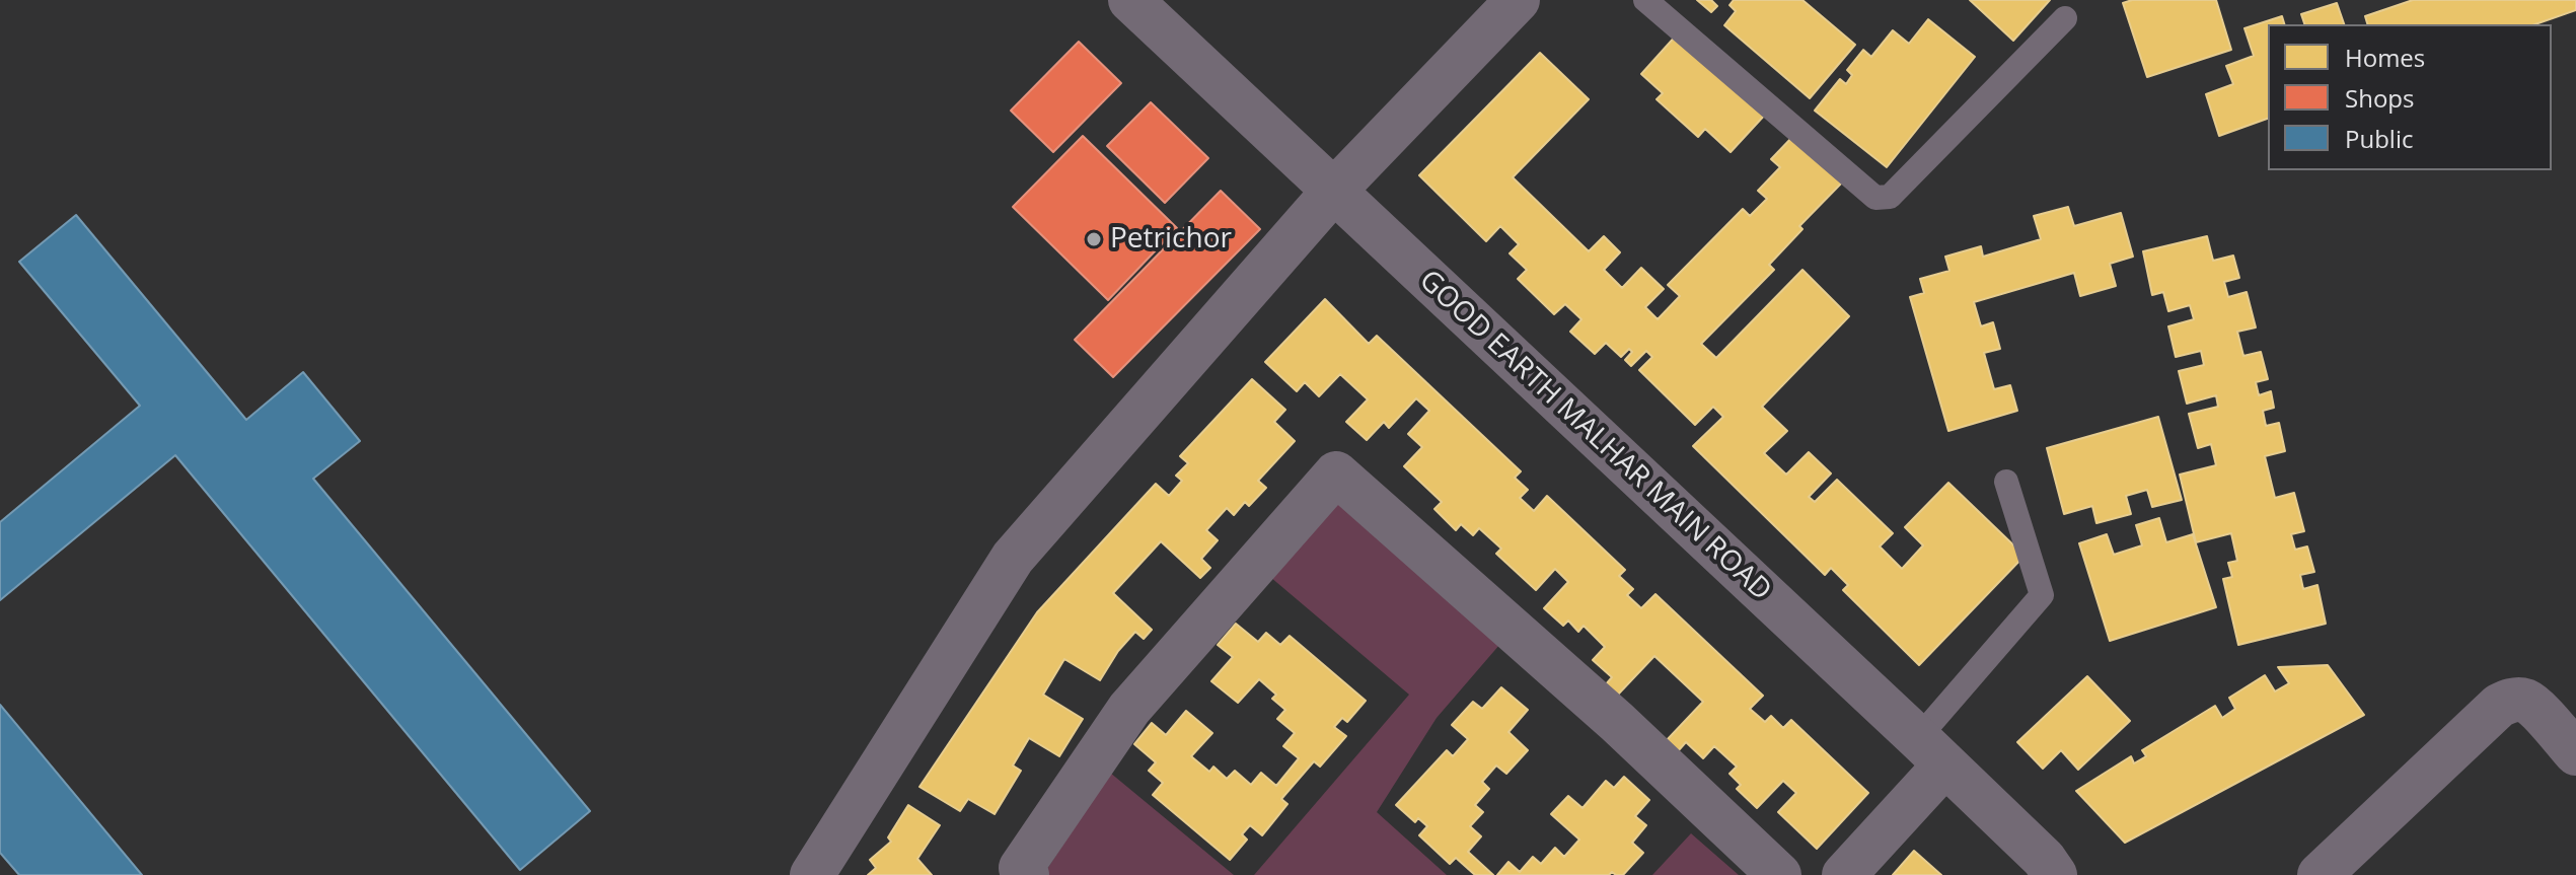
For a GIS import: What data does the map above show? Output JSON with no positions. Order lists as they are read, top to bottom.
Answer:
{
  "streets": {
    "street": ["GOOD EARTH MALHAR MAIN ROAD"]
  },
  "places": ["Petrichor"],
  "legend": ["Homes", "Shops", "Public"]
}
